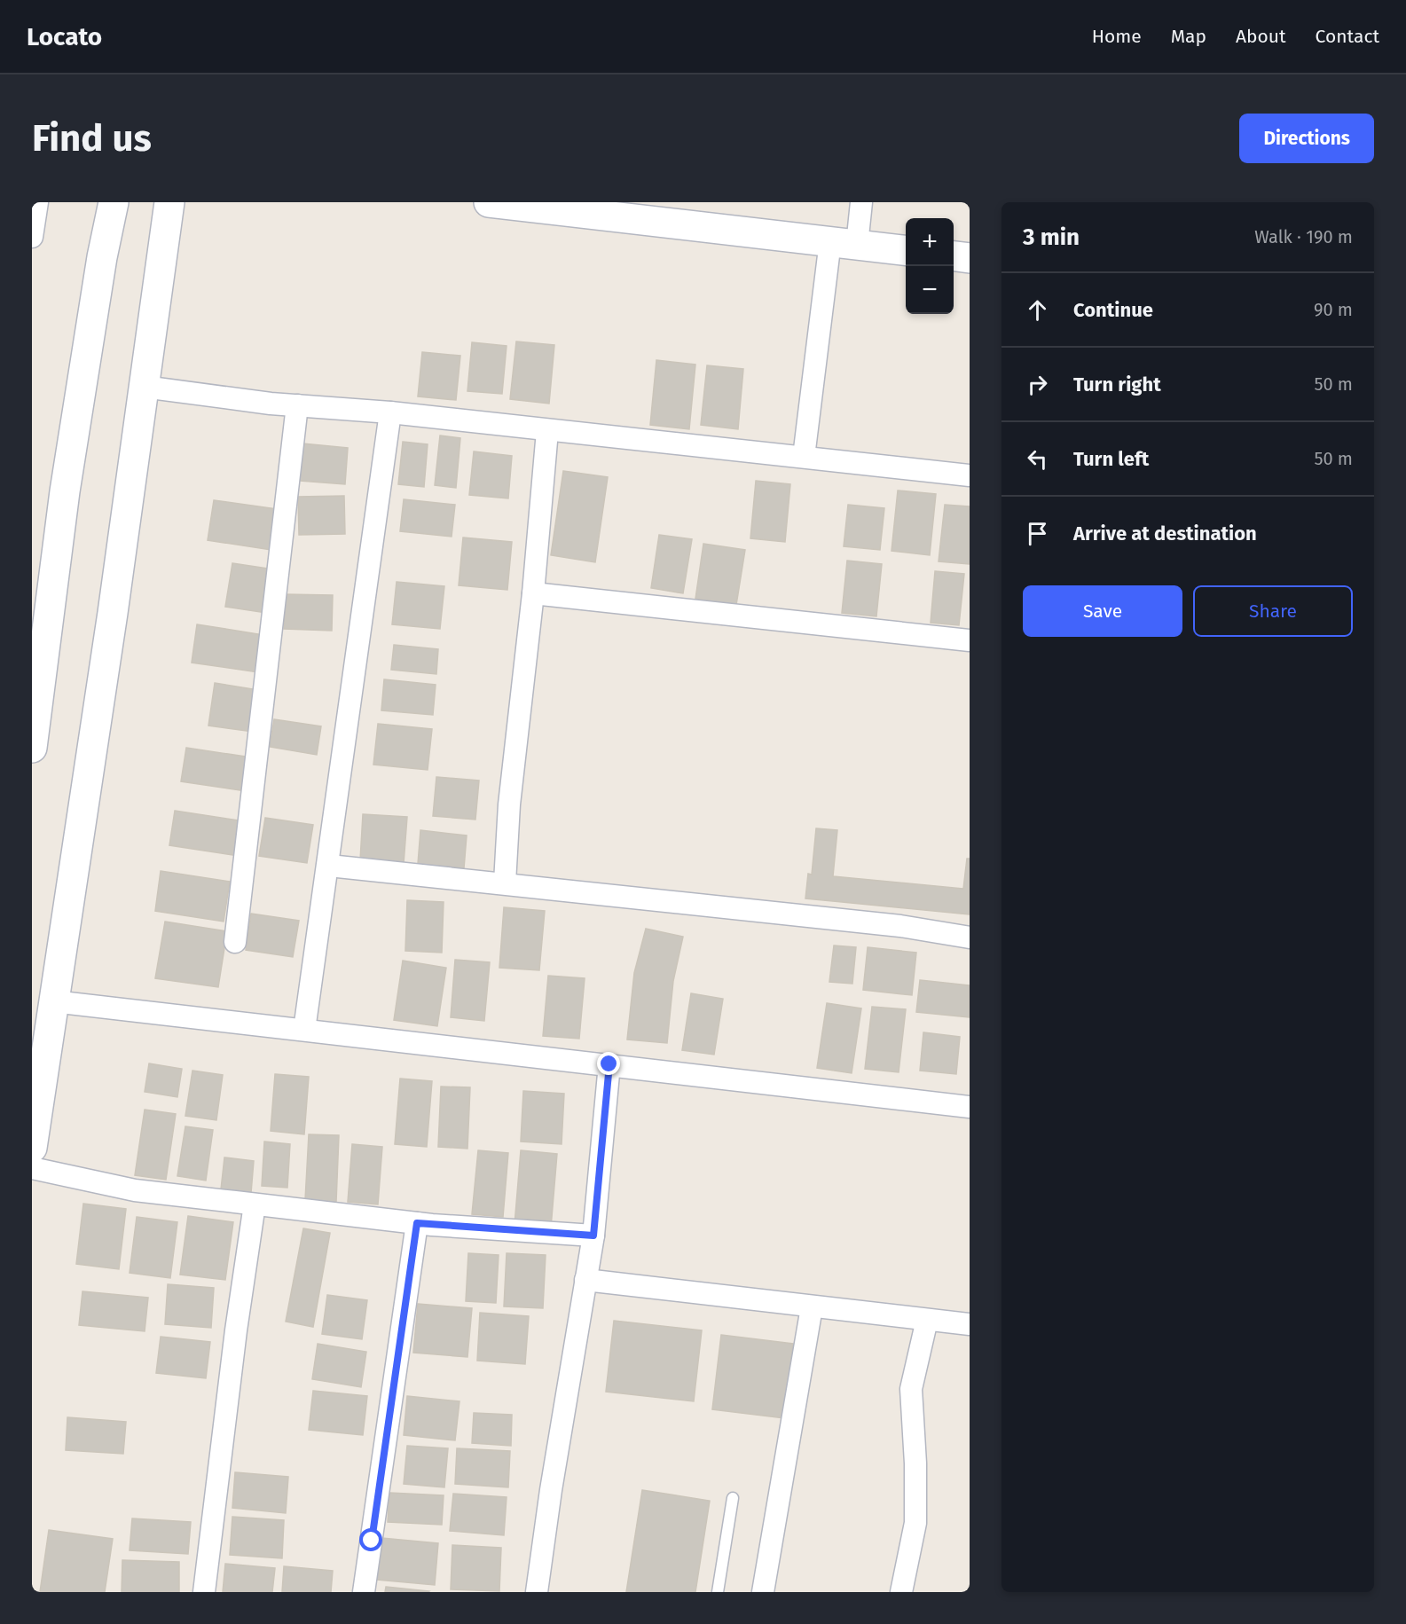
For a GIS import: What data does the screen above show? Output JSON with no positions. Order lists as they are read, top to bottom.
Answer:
{
  "page": {
    "header": "Locato",
    "nav": [
      "Home",
      "Map",
      "About",
      "Contact"
    ],
    "buttons": [
      "Directions",
      ["Save", "Share"]
    ],
    "title": "Find us",
    "heading": ["3 min", "Walk · 190 m"],
    "map_buttons": ["+", "−"],
    "list": [
      ["Continue", "90 m"],
      ["Turn right", "50 m"],
      ["Turn left", "50 m"],
      "Arrive at destination"
    ]
  }
}
